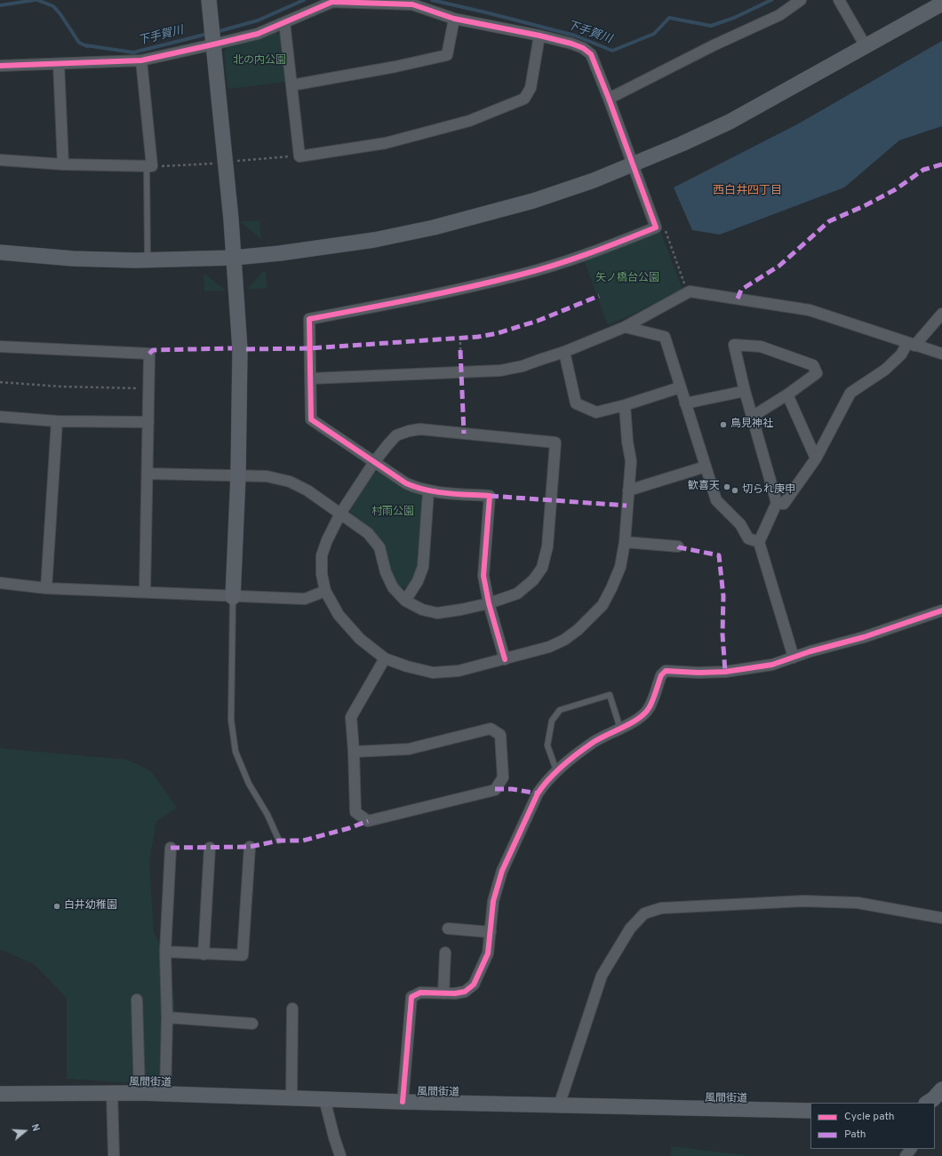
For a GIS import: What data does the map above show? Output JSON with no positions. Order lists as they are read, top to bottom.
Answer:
{
  "streets": {
    "street": ["風間街道"]
  },
  "districts": ["西白井四丁目"],
  "water": ["下手賀川"],
  "parks": ["北の内公園", "矢ノ橋台公園", "村雨公園"],
  "places": [
    "鳥見神社",
    "歓喜天",
    "切られ庚申",
    "白井幼稚園"
  ],
  "legend": ["Cycle path", "Path"],
  "north": "right"
}
